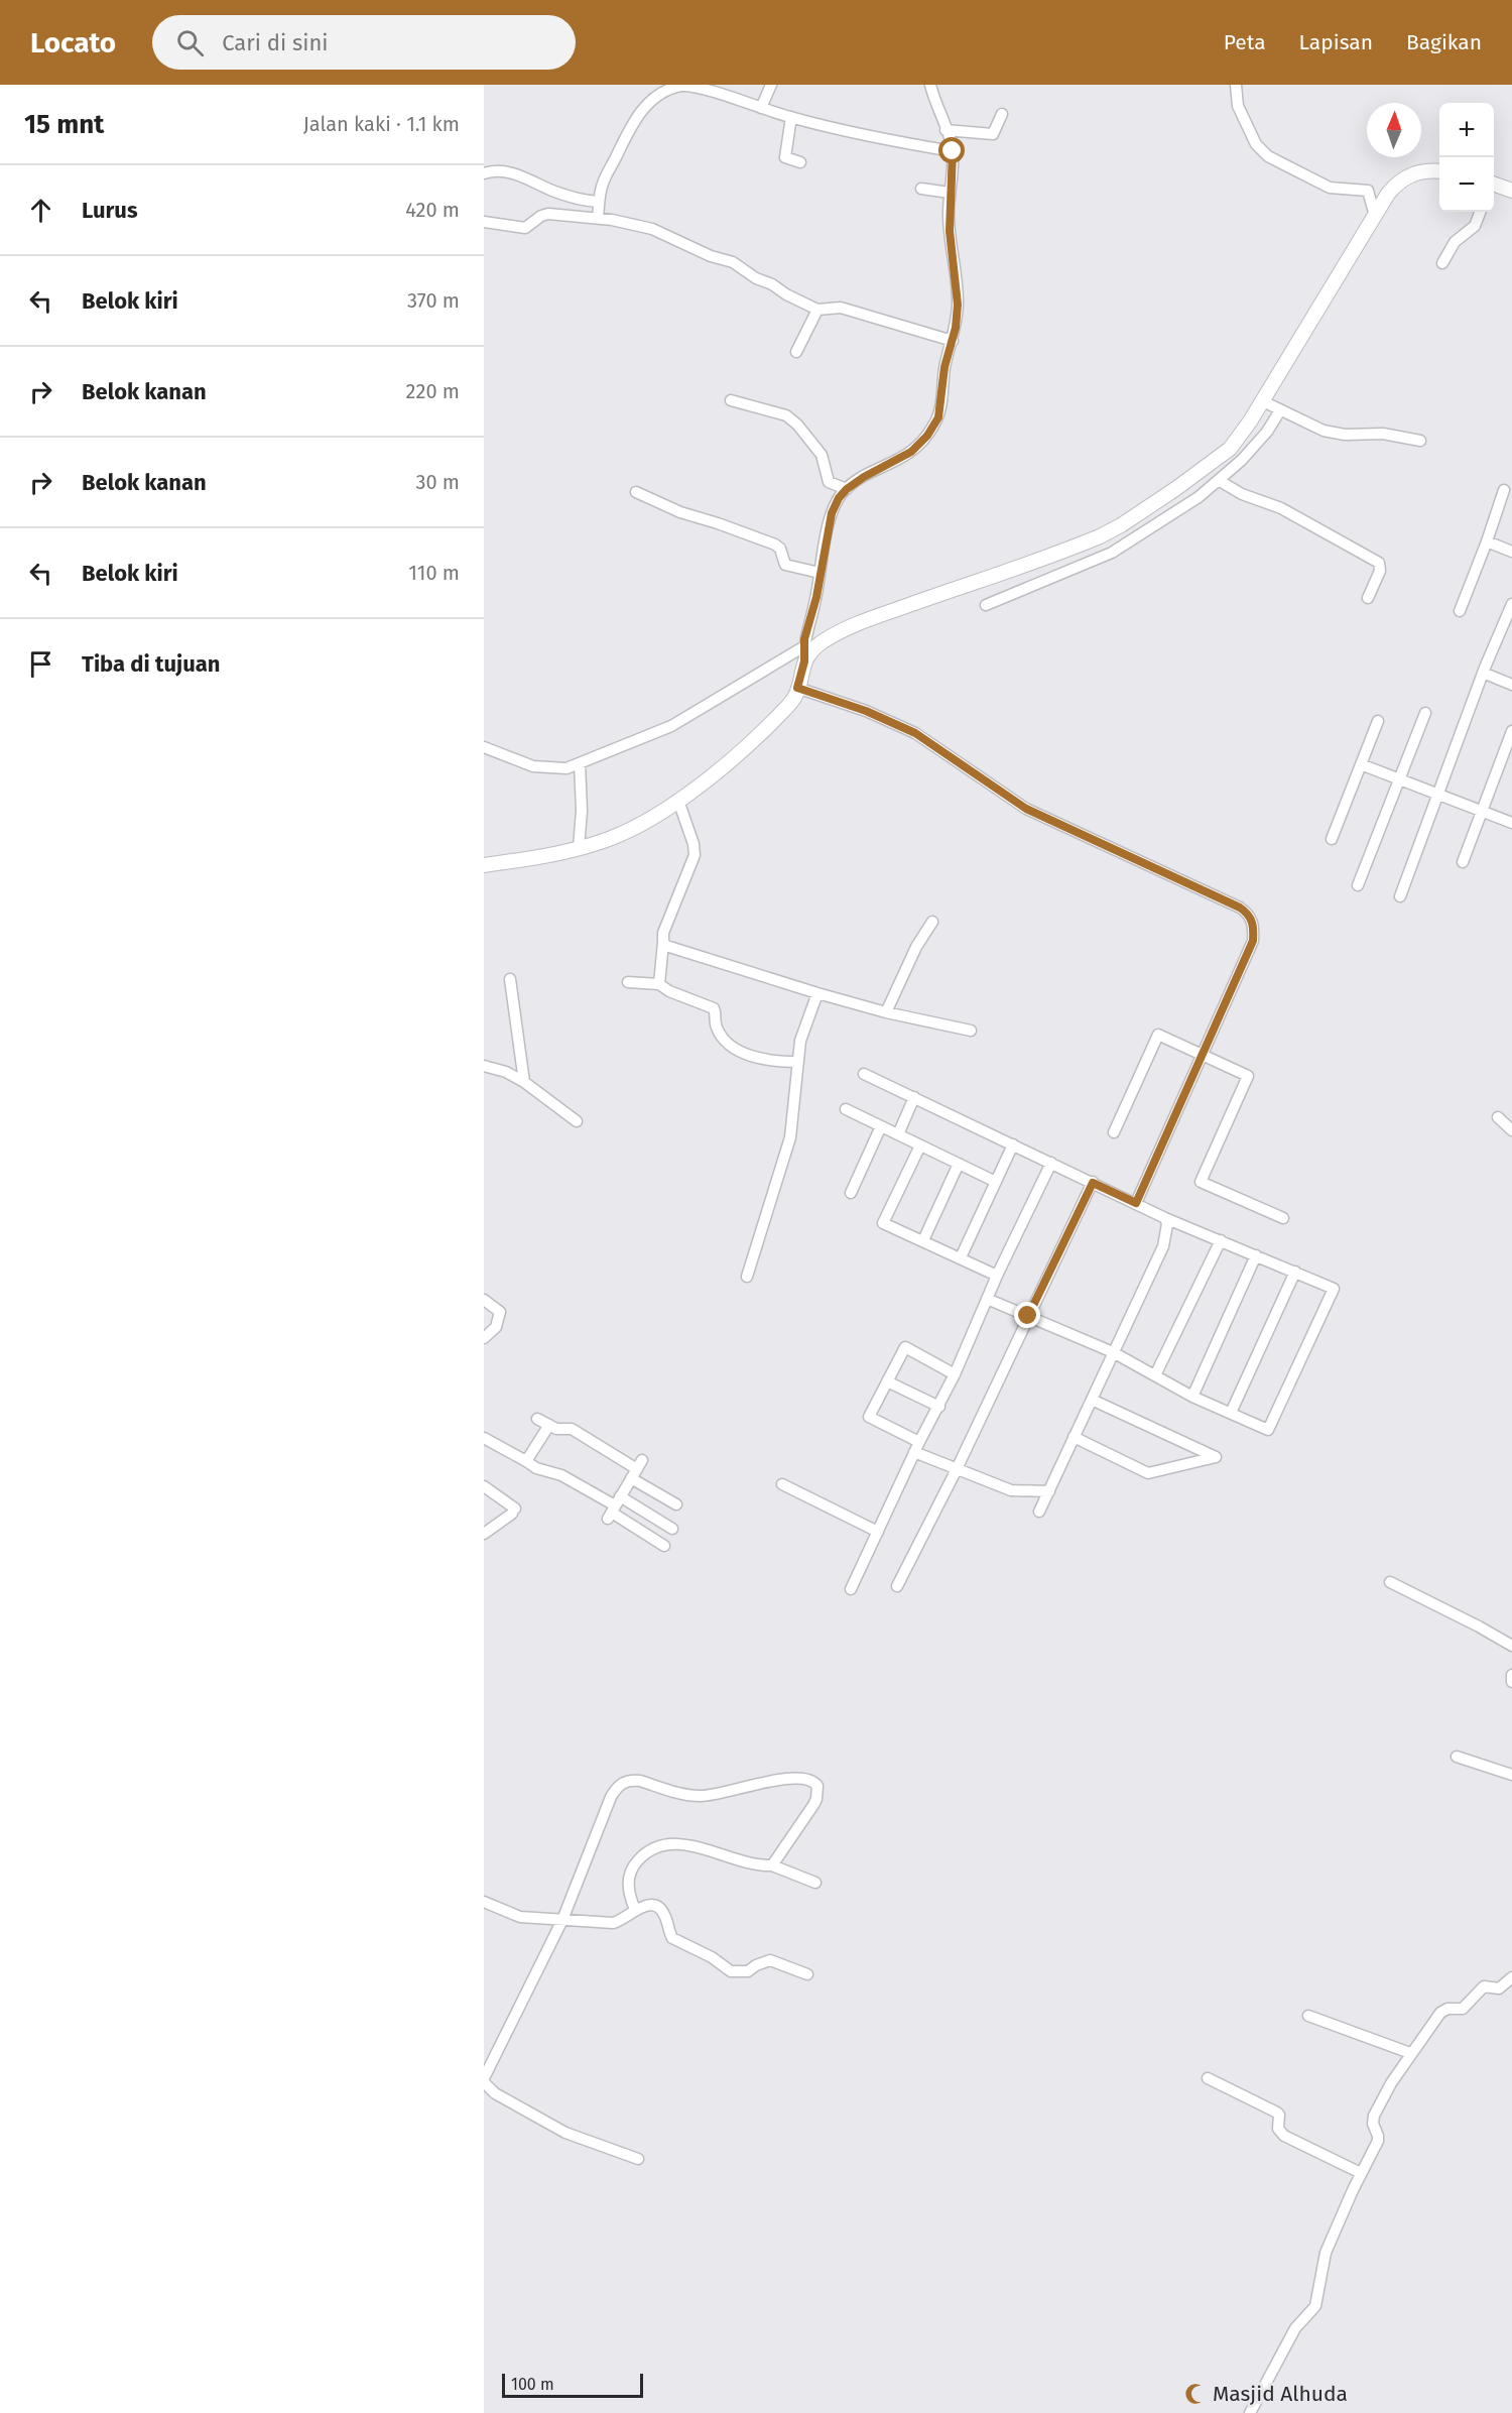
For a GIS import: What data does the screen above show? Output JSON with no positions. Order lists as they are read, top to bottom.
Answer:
{
  "places": {
    "mosque": ["Masjid Alhuda"]
  },
  "scale_bar": "100 m",
  "north": "top",
  "page": {
    "header": "Locato",
    "search": "Cari di sini",
    "nav": ["Peta", "Lapisan", "Bagikan"],
    "heading": ["15 mnt", "Jalan kaki · 1.1 km"],
    "map_buttons": ["+", "−"],
    "list": [
      ["Lurus", "420 m"],
      ["Belok kiri", "370 m"],
      ["Belok kanan", "220 m"],
      ["Belok kanan", "30 m"],
      ["Belok kiri", "110 m"],
      "Tiba di tujuan"
    ],
    "scale": "100 m"
  }
}
